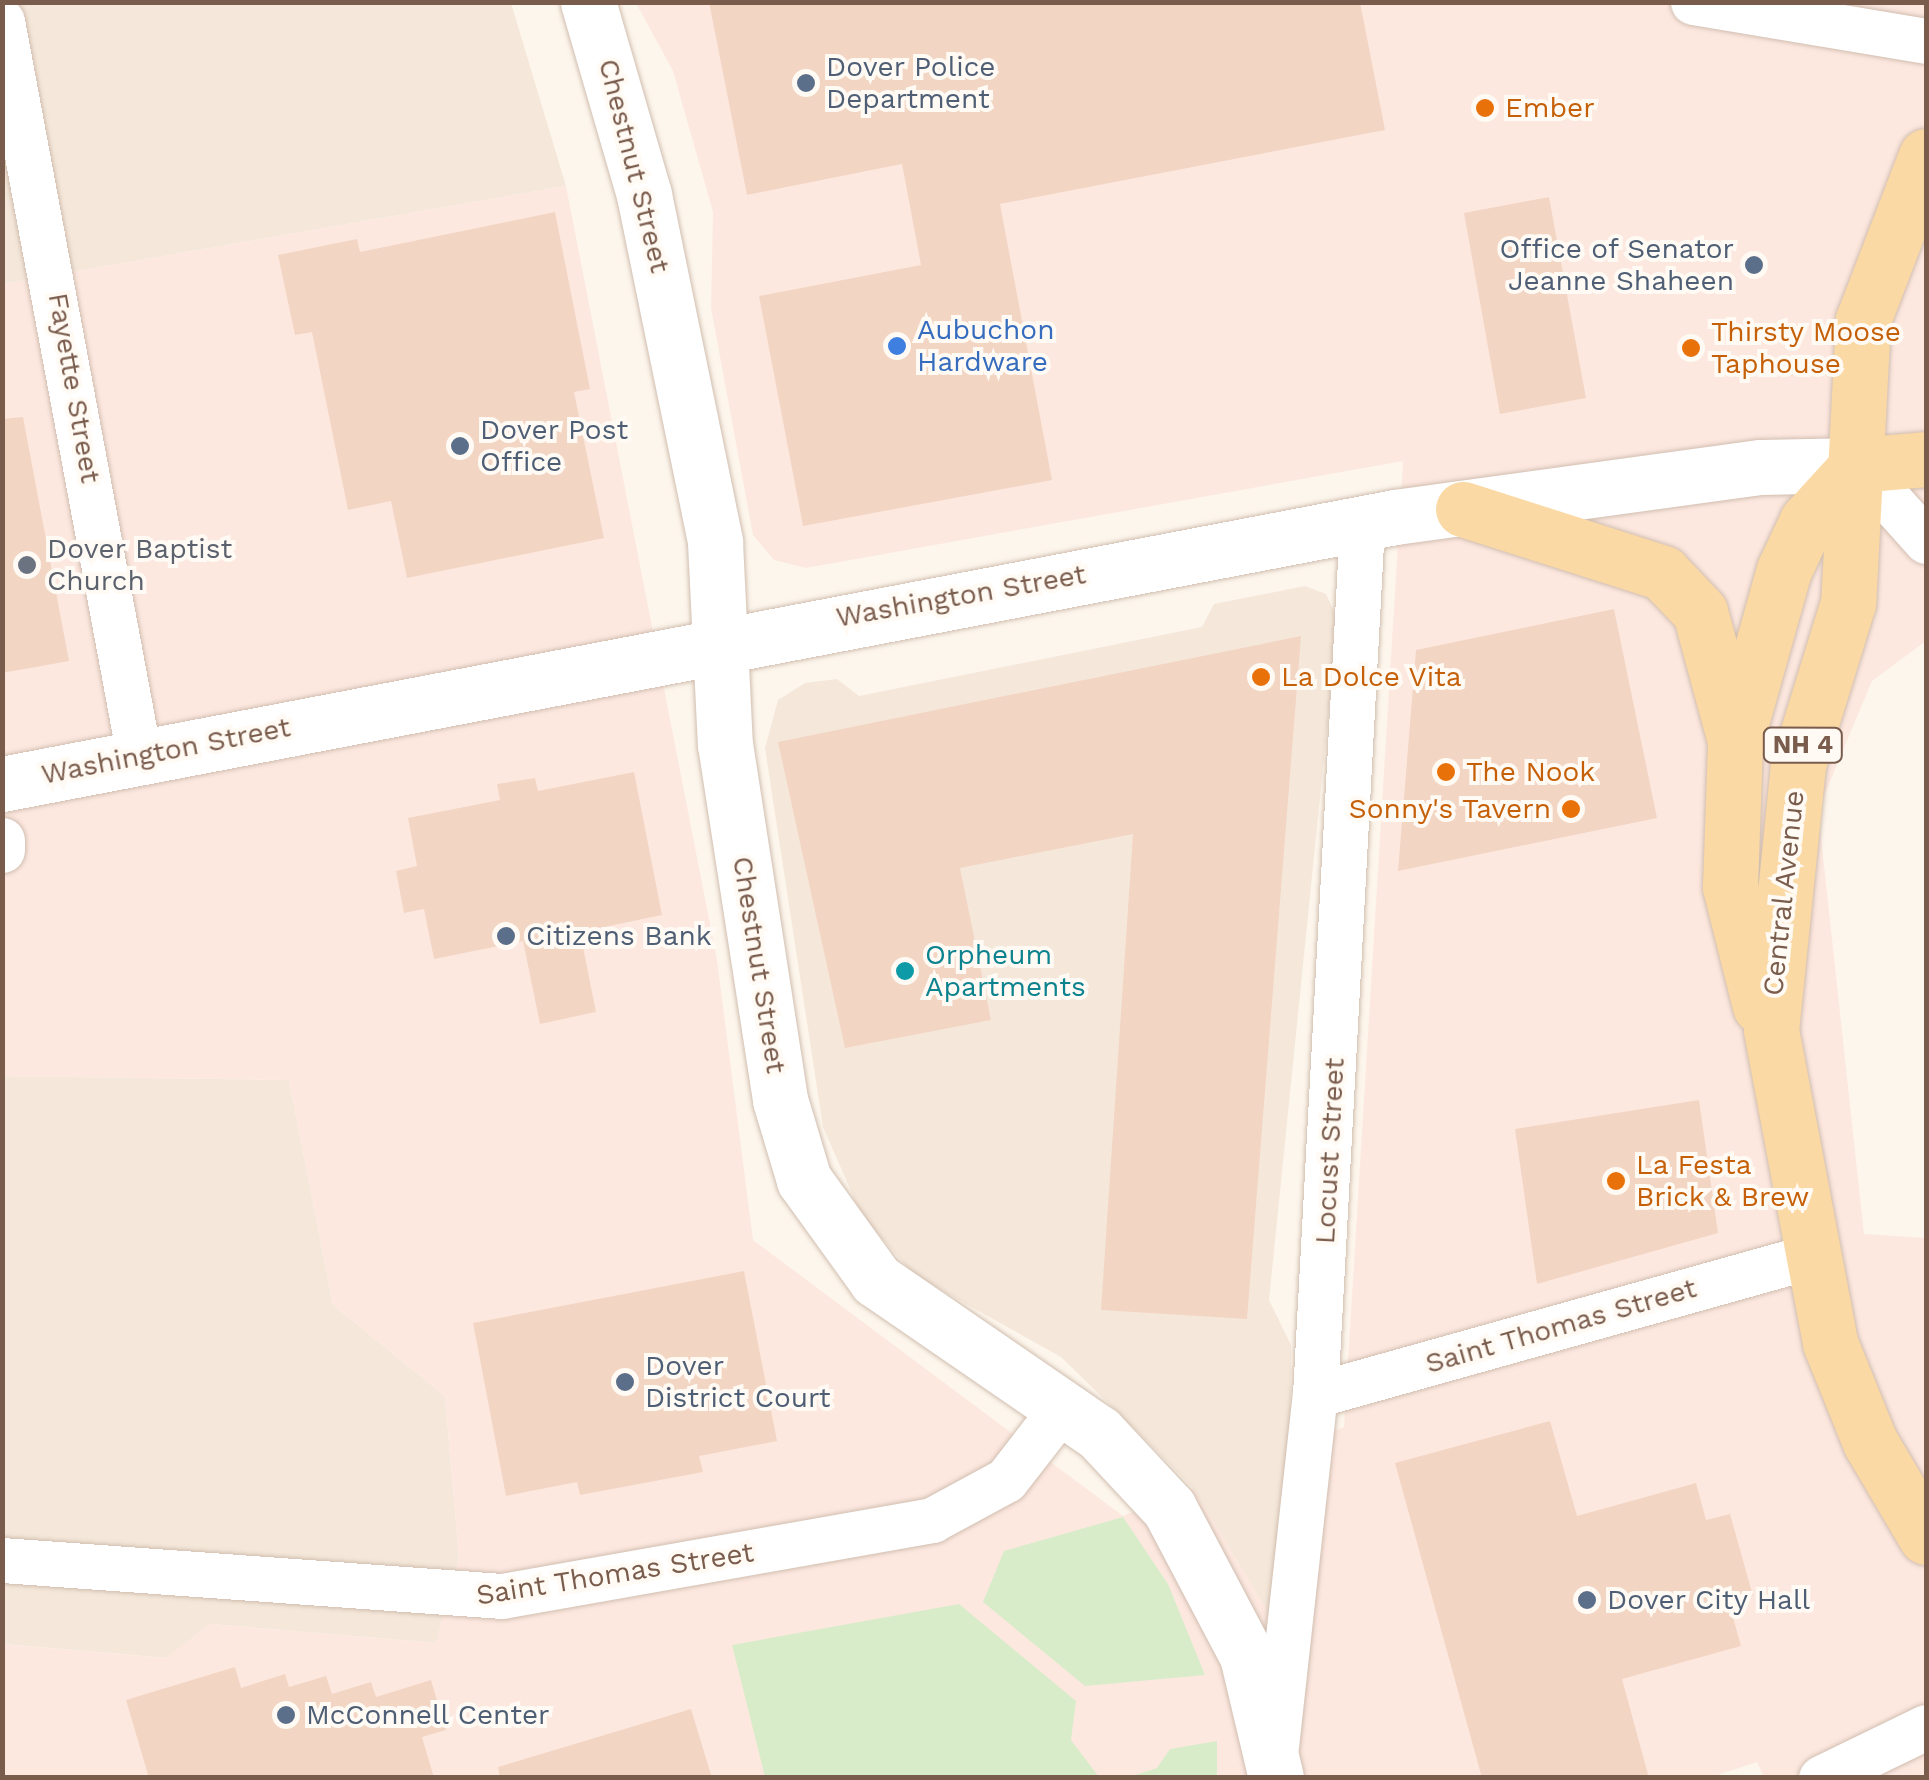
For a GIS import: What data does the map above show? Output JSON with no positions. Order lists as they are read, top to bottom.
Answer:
{
  "streets": {
    "main road": ["Washington Street", "NH 4", "Central Avenue"],
    "street": [
      "Chestnut Street",
      "Fayette Street",
      "Locust Street",
      "Saint Thomas Street"
    ]
  },
  "crossings": [
    ["Chestnut Street", "Washington Street"],
    ["Chestnut Street", "Locust Street"],
    ["Chestnut Street", "Saint Thomas Street"],
    ["Fayette Street", "Washington Street"],
    ["Washington Street", "Central Avenue"],
    ["Washington Street", "Locust Street"],
    ["Central Avenue", "Saint Thomas Street"],
    ["Locust Street", "Saint Thomas Street"]
  ],
  "places": [
    "Dover Police Department",
    "Ember",
    "Office of Senator Jeanne Shaheen",
    "Aubuchon Hardware",
    "Thirsty Moose Taphouse",
    "Dover Post Office",
    "Dover Baptist Church",
    "La Dolce Vita",
    "The Nook",
    "Sonny's Tavern",
    "Citizens Bank",
    "Orpheum Apartments",
    "La Festa Brick & Brew",
    "Dover District Court",
    "Dover City Hall",
    "McConnell Center"
  ]
}
